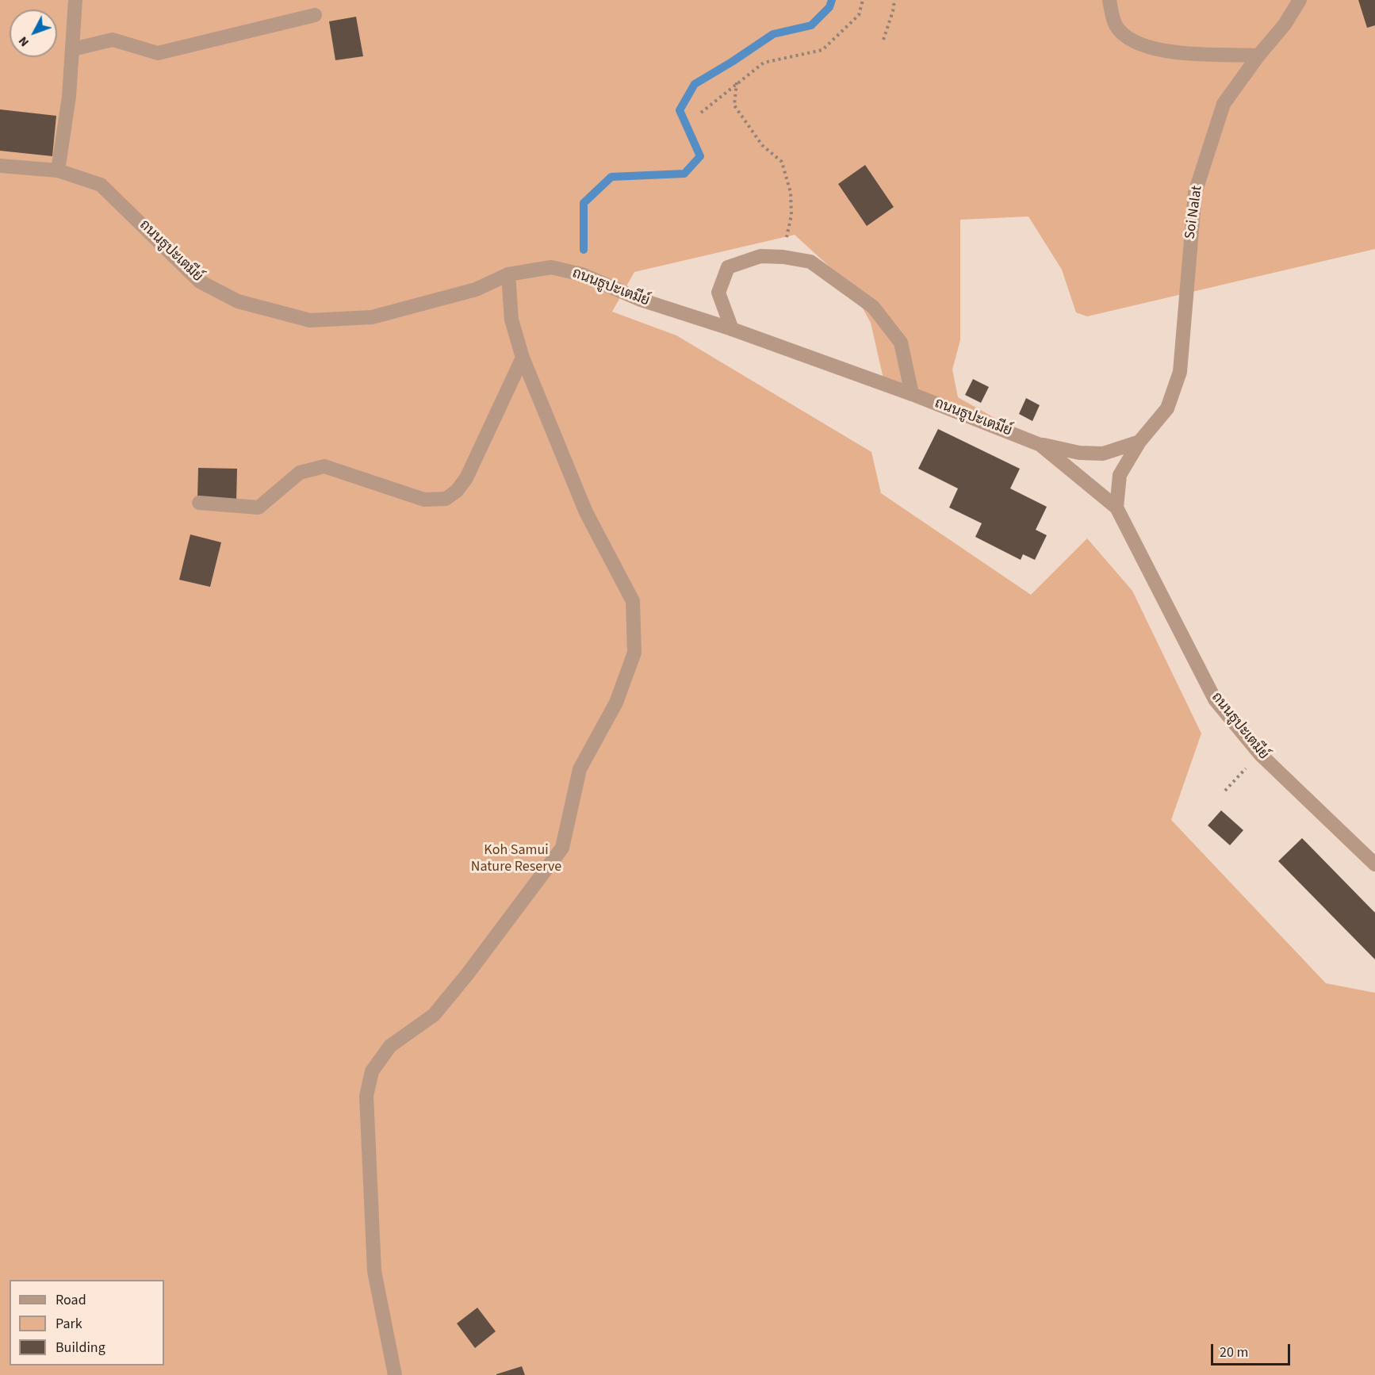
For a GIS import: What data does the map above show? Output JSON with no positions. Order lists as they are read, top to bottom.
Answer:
{
  "streets": {
    "street": ["Soi Nalat", "ถนนธูปะเตมีย์"]
  },
  "parks": ["Koh Samui Nature Reserve"],
  "legend": ["Road", "Park", "Building"],
  "scale_bar": "20 m",
  "north": "bottom left"
}
